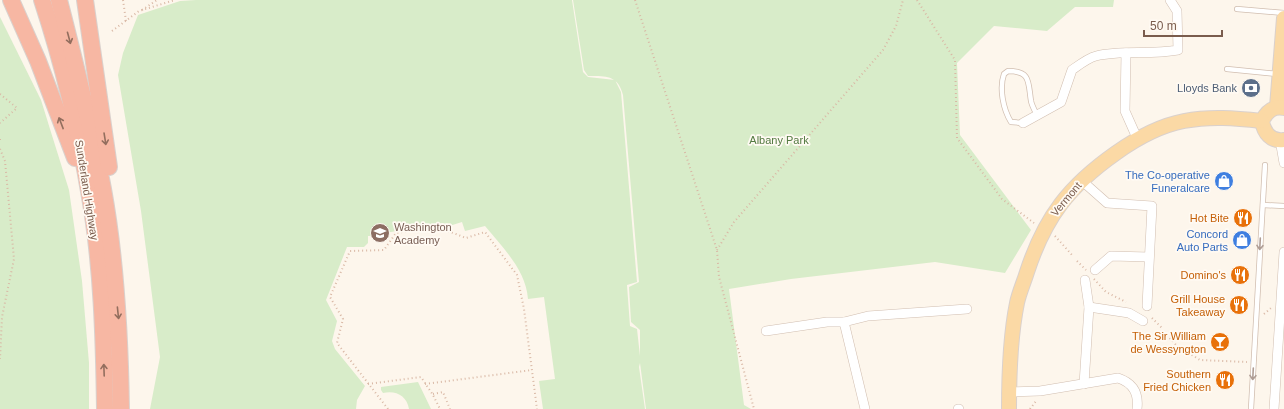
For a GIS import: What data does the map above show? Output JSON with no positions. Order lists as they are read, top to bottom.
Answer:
{
  "streets": {
    "highway": ["Sunderland Highway"],
    "main road": ["Vermont"]
  },
  "parks": ["Albany Park"],
  "places": {
    "bank": ["Lloyds Bank"],
    "shop": ["The Co-operative Funeralcare", "Concord Auto Parts"],
    "restaurant": [
      "Hot Bite",
      "Domino's",
      "Grill House Takeaway",
      "Southern Fried Chicken"
    ],
    "school or university": ["Washington Academy"],
    "bar": ["The Sir William de Wessyngton"]
  },
  "scale_bar": "50 m"
}
